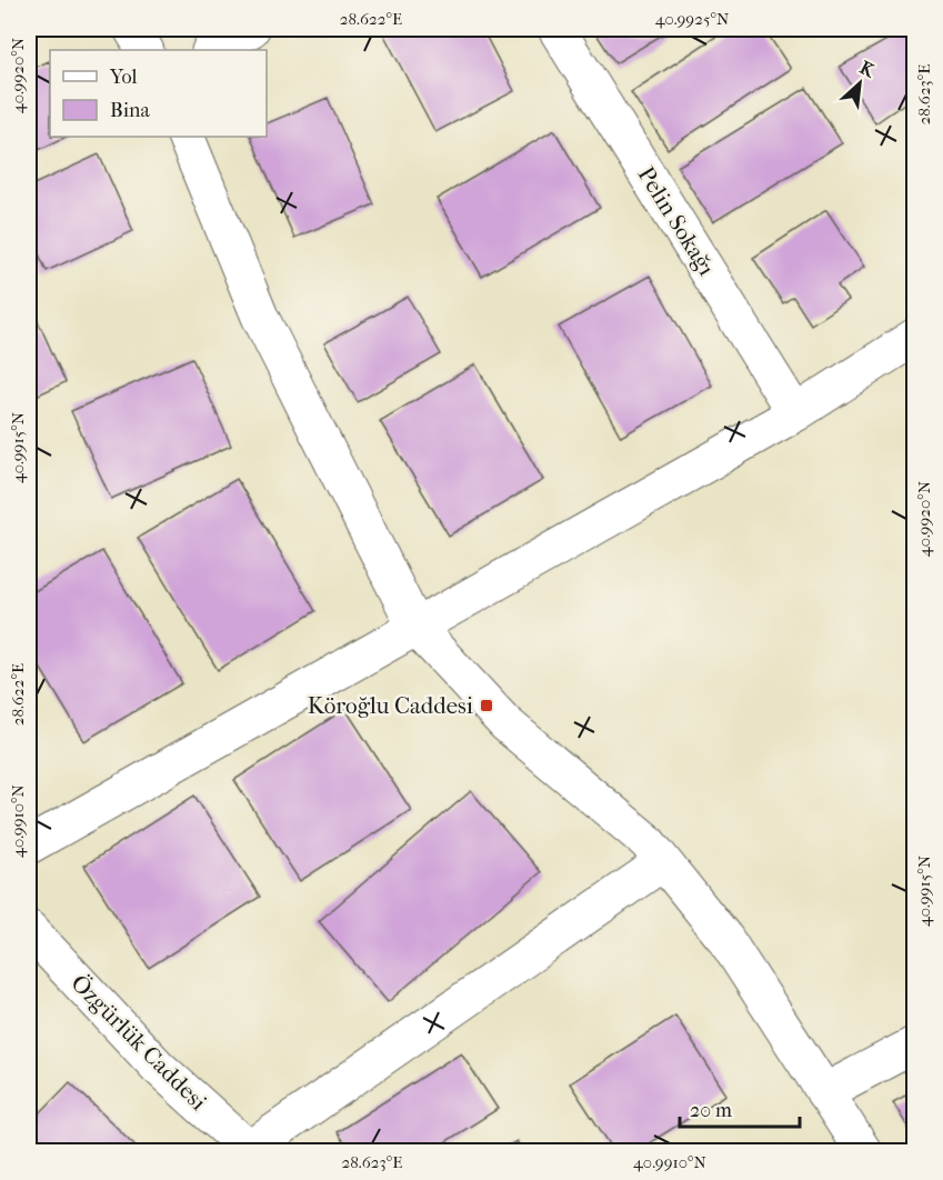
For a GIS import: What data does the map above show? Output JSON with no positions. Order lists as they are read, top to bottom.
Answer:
{
  "streets": {
    "street": ["Pelin Sokağı", "Özgürlük Caddesi"]
  },
  "places": {
    "transit": ["Köroğlu Caddesi"]
  },
  "legend": ["Yol", "Bina"],
  "scale_bar": "20 m",
  "north": "top right",
  "coordinates": [
    "28.622°E",
    "40.9925°N",
    "40.9920°N",
    "28.623°E",
    "40.9915°N",
    "40.9910°N"
  ]
}
